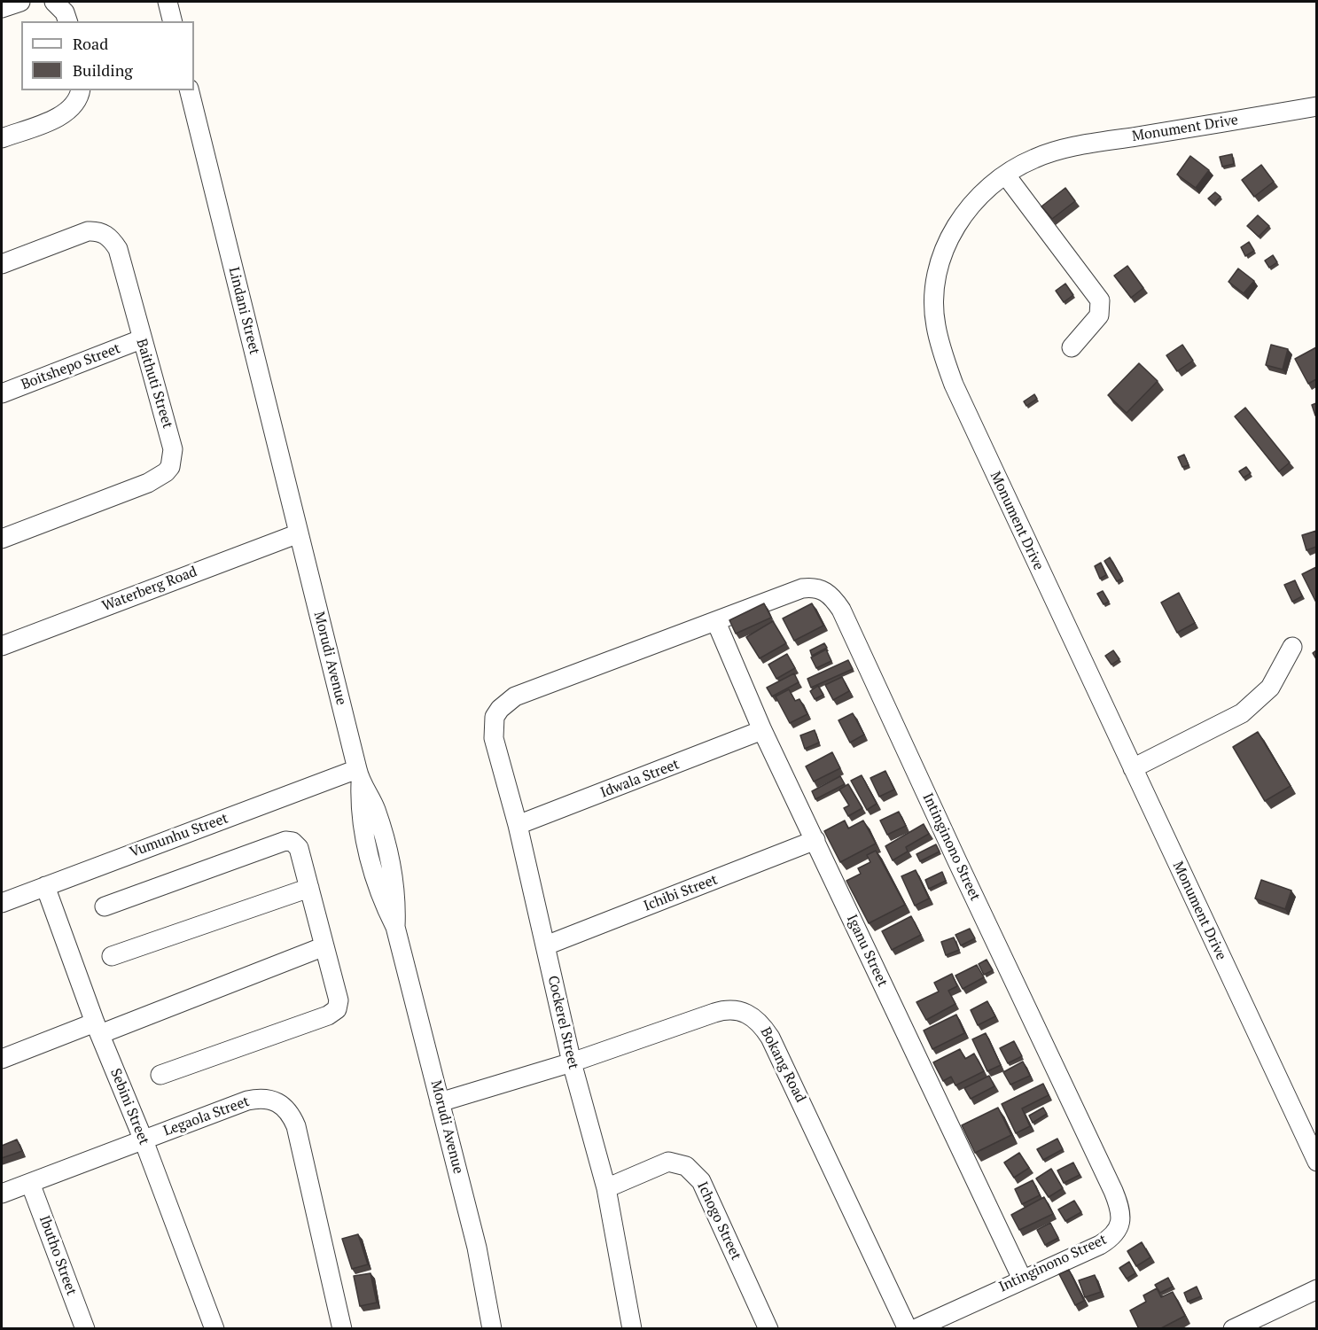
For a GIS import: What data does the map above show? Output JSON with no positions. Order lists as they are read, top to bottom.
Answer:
{
  "streets": {
    "street": [
      "Monument Drive",
      "Lindani Street",
      "Boitshepo Street",
      "Baithuti Street",
      "Waterberg Road",
      "Morudi Avenue",
      "Idwala Street",
      "Vumunhu Street",
      "Intinginono Street",
      "Ichibi Street",
      "Iganu Street",
      "Cockerel Street",
      "Bokang Road",
      "Sebini Street",
      "Legaola Street",
      "Ichogo Street",
      "Ibutho Street"
    ]
  },
  "crossings": [
    ["Lindani Street", "Waterberg Road"],
    ["Lindani Street", "Morudi Avenue"],
    ["Boitshepo Street", "Baithuti Street"],
    ["Waterberg Road", "Morudi Avenue"],
    ["Morudi Avenue", "Vumunhu Street"],
    ["Morudi Avenue", "Bokang Road"],
    ["Idwala Street", "Iganu Street"],
    ["Idwala Street", "Cockerel Street"],
    ["Vumunhu Street", "Sebini Street"],
    ["Intinginono Street", "Iganu Street"],
    ["Intinginono Street", "Cockerel Street"],
    ["Ichibi Street", "Iganu Street"],
    ["Ichibi Street", "Cockerel Street"],
    ["Cockerel Street", "Bokang Road"],
    ["Cockerel Street", "Ichogo Street"],
    ["Sebini Street", "Legaola Street"],
    ["Legaola Street", "Ibutho Street"]
  ],
  "legend": ["Road", "Building"]
}
